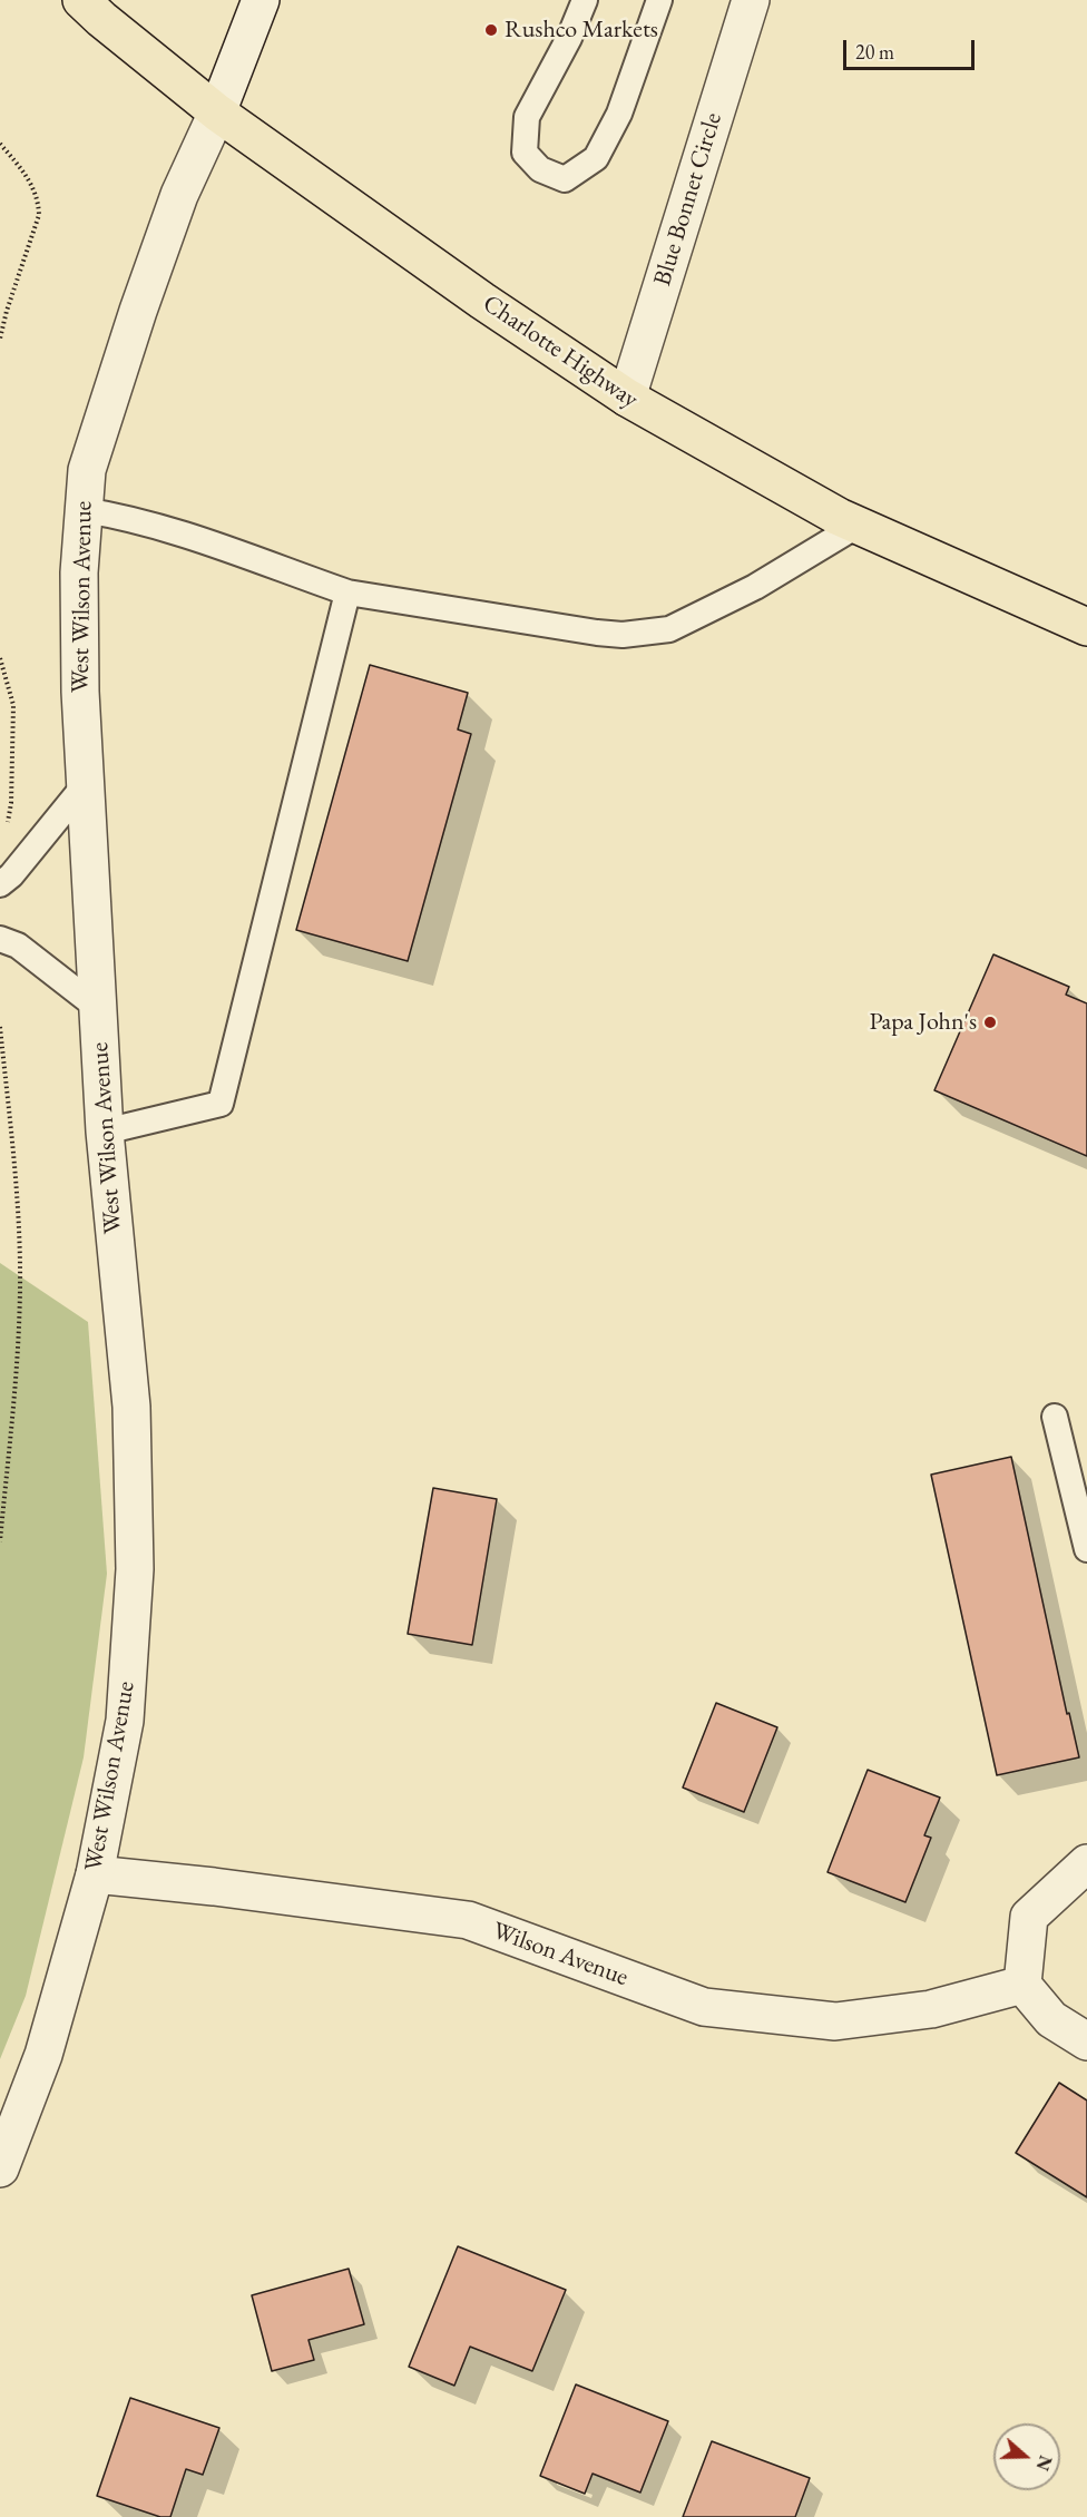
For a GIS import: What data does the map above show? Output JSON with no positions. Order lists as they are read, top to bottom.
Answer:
{
  "streets": {
    "main road": ["Charlotte Highway"],
    "street": ["Blue Bonnet Circle", "West Wilson Avenue", "Wilson Avenue"]
  },
  "crossings": [
    ["Blue Bonnet Circle", "Charlotte Highway"],
    ["Charlotte Highway", "West Wilson Avenue"],
    ["West Wilson Avenue", "Wilson Avenue"]
  ],
  "places": ["Rushco Markets", "Papa John's"],
  "scale_bar": "20 m",
  "north": "right"
}
